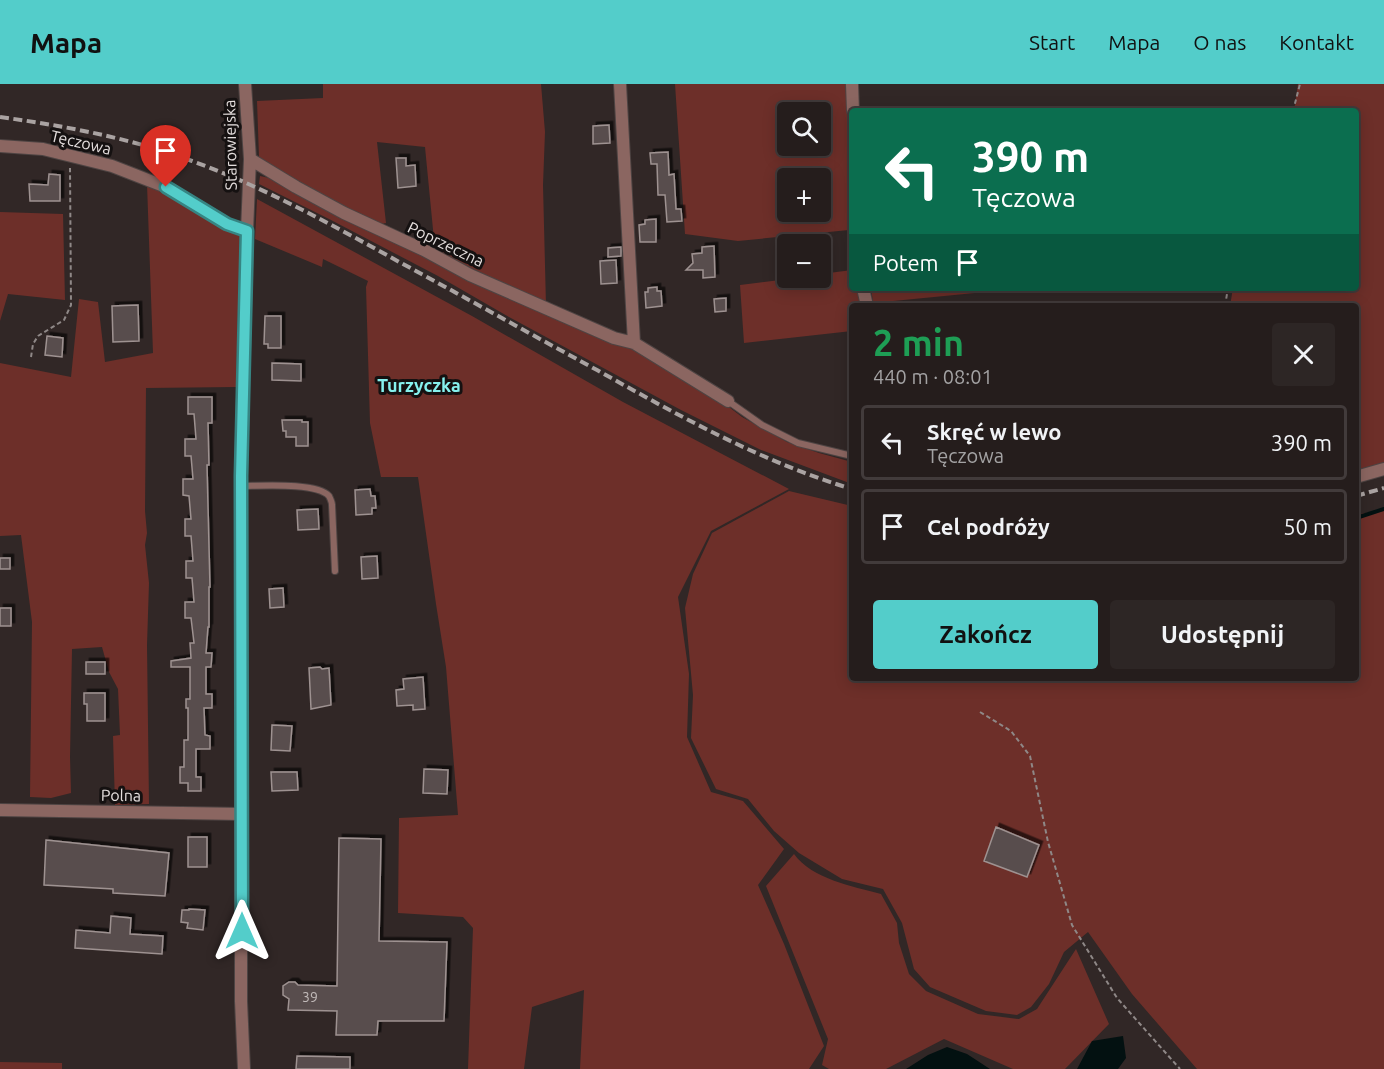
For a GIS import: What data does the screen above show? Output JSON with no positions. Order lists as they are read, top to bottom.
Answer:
{
  "streets": {
    "street": [
      "Tęczowa",
      "Starowiejska",
      "Poprzeczna",
      "Polna"
    ]
  },
  "crossings": [
    ["Tęczowa", "Starowiejska"],
    ["Starowiejska", "Poprzeczna"],
    ["Starowiejska", "Polna"]
  ],
  "districts": ["Turzyczka"],
  "house_numbers": ["39"],
  "page": {
    "header": "Mapa",
    "nav": [
      "Start",
      "Mapa",
      "O nas",
      "Kontakt"
    ],
    "map_buttons": ["+", "−"],
    "turn": ["390 m", "Tęczowa"],
    "then": "Potem",
    "heading": ["2 min", "440 m · 08:01"],
    "list": [
      {
        "name": "Skręć w lewo",
        "note": "Tęczowa",
        "value": "390 m"
      },
      {
        "name": "Cel podróży",
        "value": "50 m"
      }
    ],
    "buttons": ["Zakończ", "Udostępnij"]
  }
}
